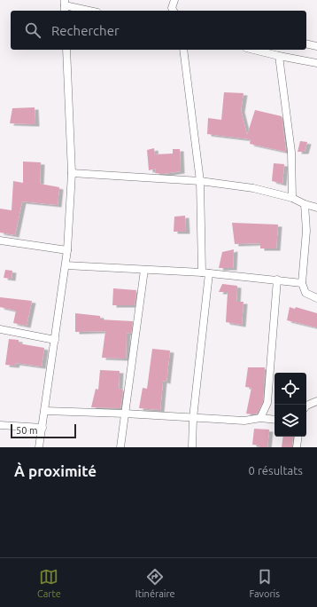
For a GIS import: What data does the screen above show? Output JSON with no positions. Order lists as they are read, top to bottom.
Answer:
{
  "scale_bar": "50 m",
  "page": {
    "search": "Rechercher",
    "scale": "50 m",
    "heading": ["À proximité", "0 résultats"],
    "nav": ["Carte", "Itinéraire", "Favoris"]
  }
}
